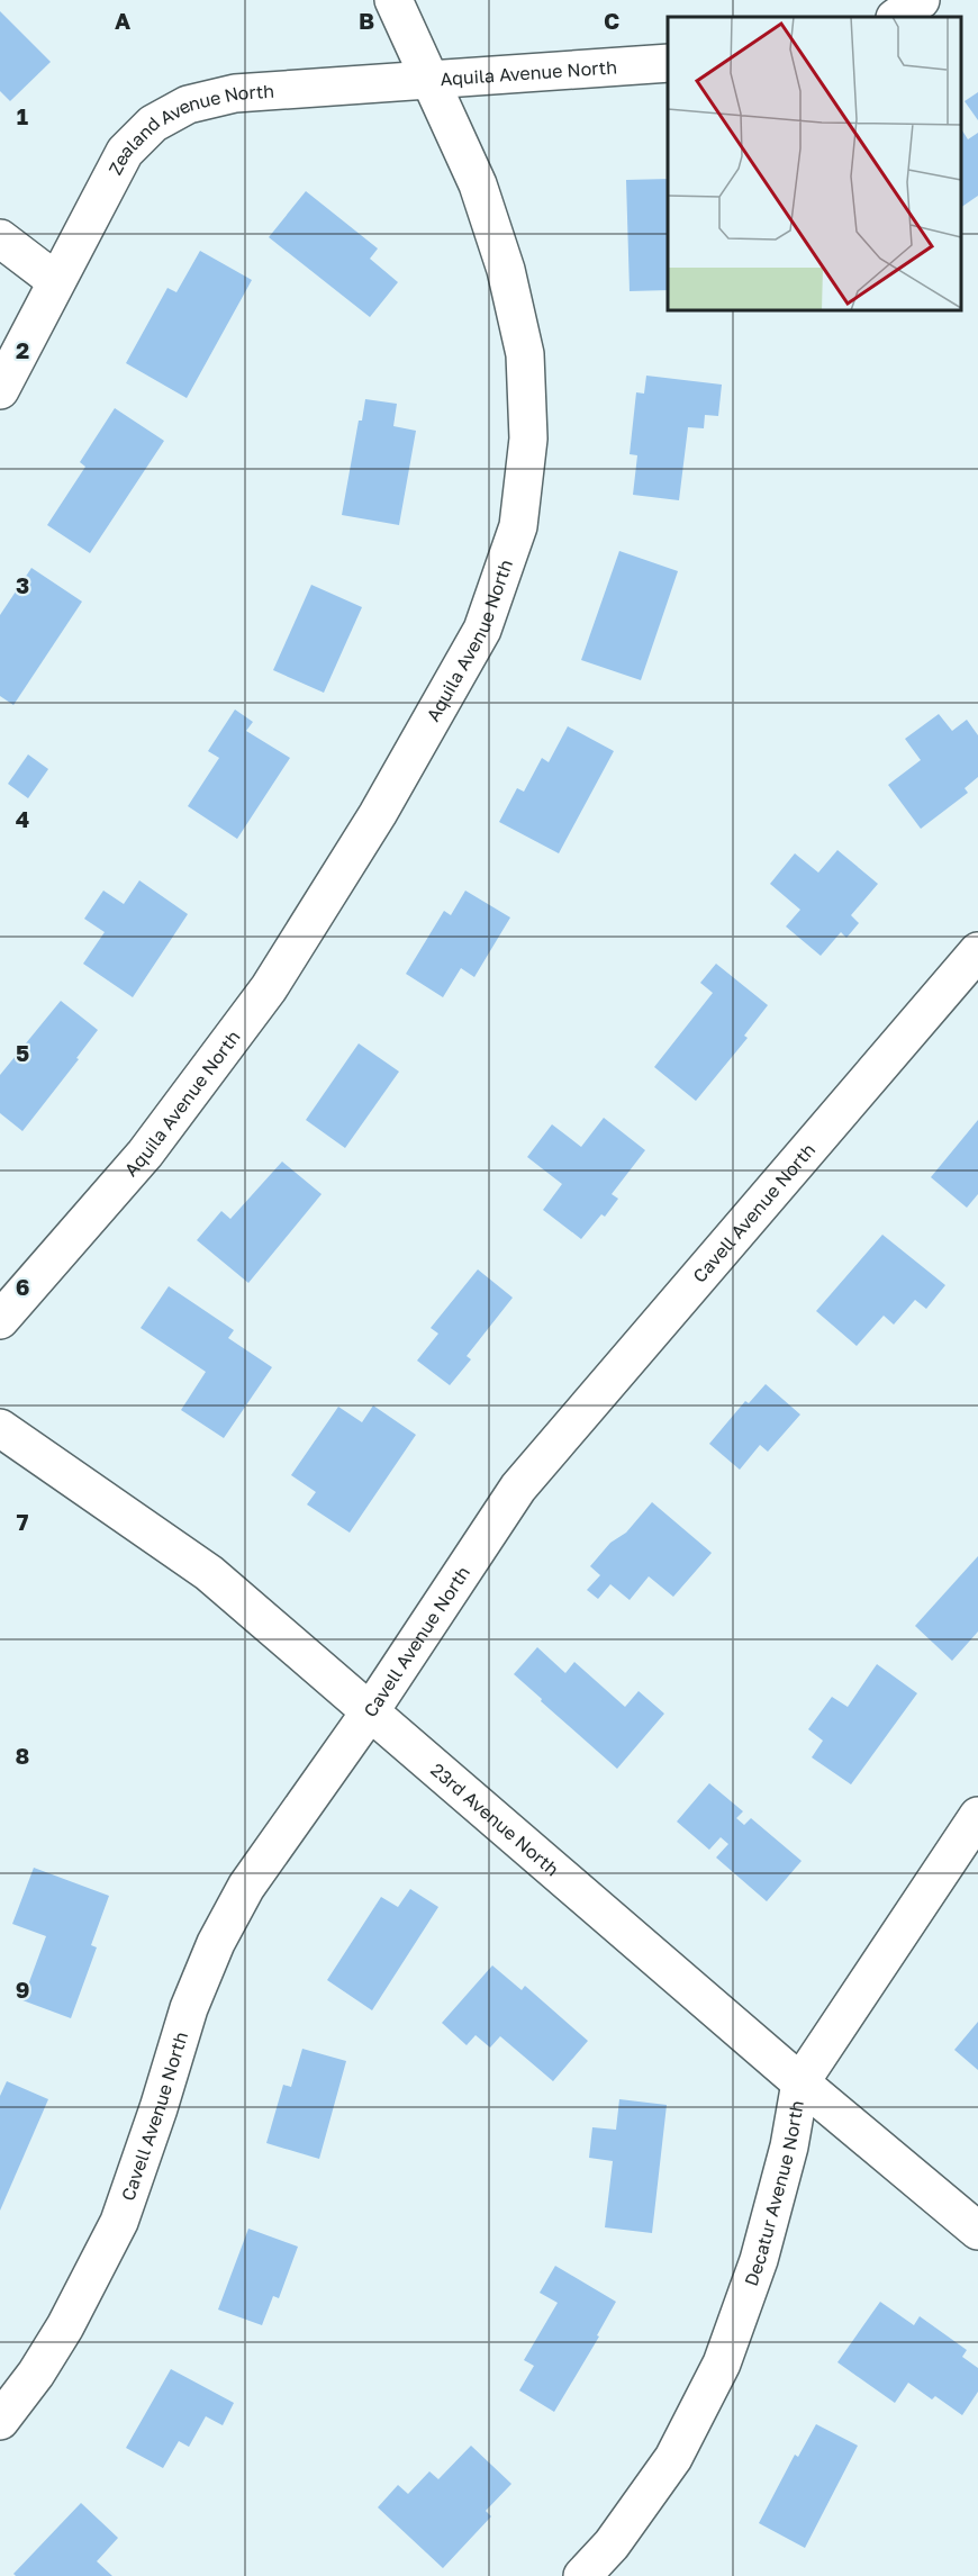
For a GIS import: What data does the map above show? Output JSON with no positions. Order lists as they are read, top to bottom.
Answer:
{
  "streets": {
    "street": [
      "Aquila Avenue North",
      "Zealand Avenue North",
      "Cavell Avenue North",
      "23rd Avenue North",
      "Decatur Avenue North"
    ]
  },
  "crossings": [
    ["Aquila Avenue North", "Zealand Avenue North"],
    ["Cavell Avenue North", "23rd Avenue North"],
    ["23rd Avenue North", "Decatur Avenue North"]
  ],
  "grid": {
    "columns": ["A", "B", "C"],
    "rows": [
      "1",
      "2",
      "3",
      "4",
      "5",
      "6",
      "7",
      "8",
      "9"
    ]
  }
}
